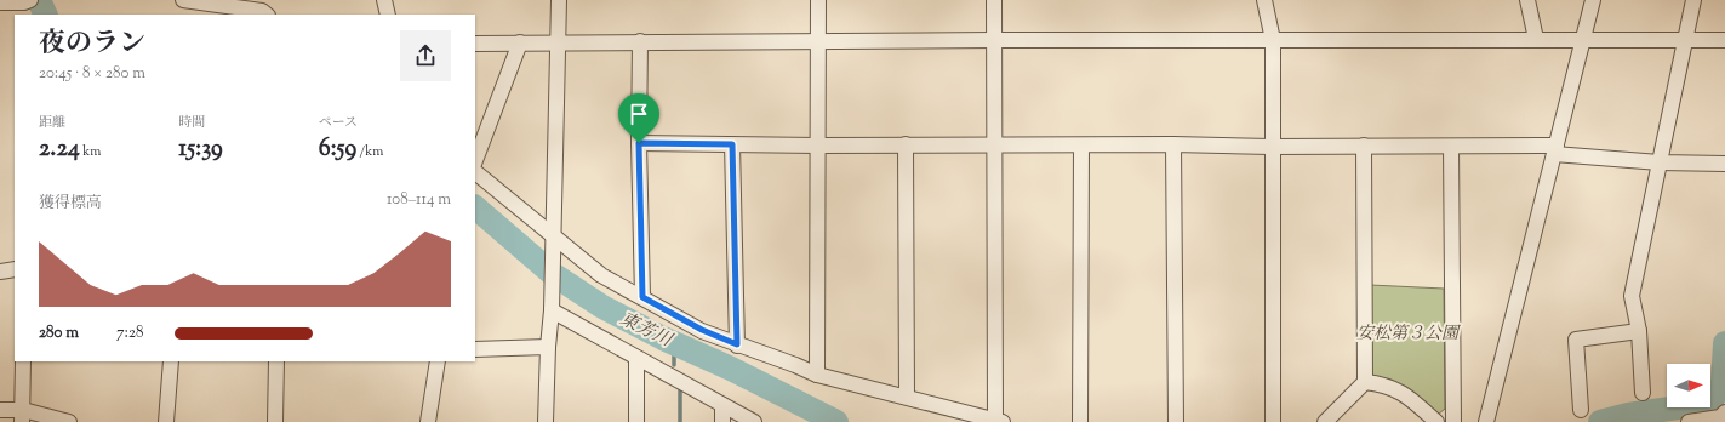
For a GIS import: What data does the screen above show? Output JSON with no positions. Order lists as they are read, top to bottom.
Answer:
{
  "water": ["東芳川"],
  "parks": ["安松第３公園"],
  "north": "right",
  "page": {
    "heading": ["夜のラン", "20:45 · 8 × 280 m"],
    "stats": [
      ["距離", "2.24 km"],
      ["時間", "15:39"],
      ["ペース", "6:59 /km"]
    ],
    "chart": ["獲得標高", "108–114 m"],
    "list": [
      {
        "name": "280 m",
        "note": "7:28"
      }
    ]
  }
}
